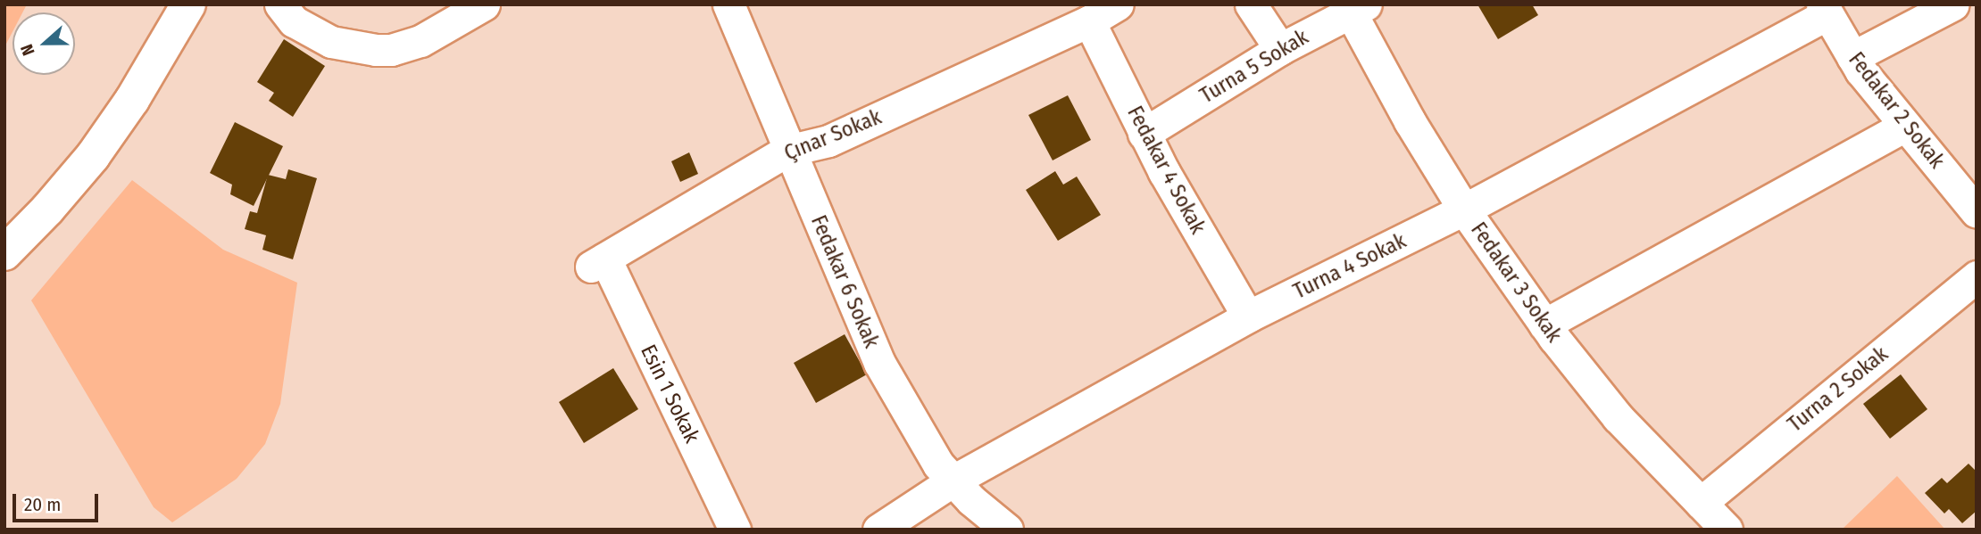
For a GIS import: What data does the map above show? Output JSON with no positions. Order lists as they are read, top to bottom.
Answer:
{
  "streets": {
    "street": [
      "Turna 5 Sokak",
      "Fedakar 2 Sokak",
      "Çınar Sokak",
      "Fedakar 4 Sokak",
      "Turna 4 Sokak",
      "Fedakar 6 Sokak",
      "Fedakar 3 Sokak",
      "Turna 2 Sokak",
      "Esin 1 Sokak"
    ]
  },
  "crossings": [
    ["Turna 5 Sokak", "Fedakar 4 Sokak"],
    ["Turna 5 Sokak", "Fedakar 3 Sokak"],
    ["Fedakar 2 Sokak", "Turna 4 Sokak"],
    ["Çınar Sokak", "Fedakar 4 Sokak"],
    ["Çınar Sokak", "Fedakar 6 Sokak"],
    ["Çınar Sokak", "Esin 1 Sokak"],
    ["Fedakar 4 Sokak", "Turna 4 Sokak"],
    ["Turna 4 Sokak", "Fedakar 6 Sokak"],
    ["Turna 4 Sokak", "Fedakar 3 Sokak"],
    ["Fedakar 3 Sokak", "Turna 2 Sokak"]
  ],
  "scale_bar": "20 m",
  "north": "left"
}
